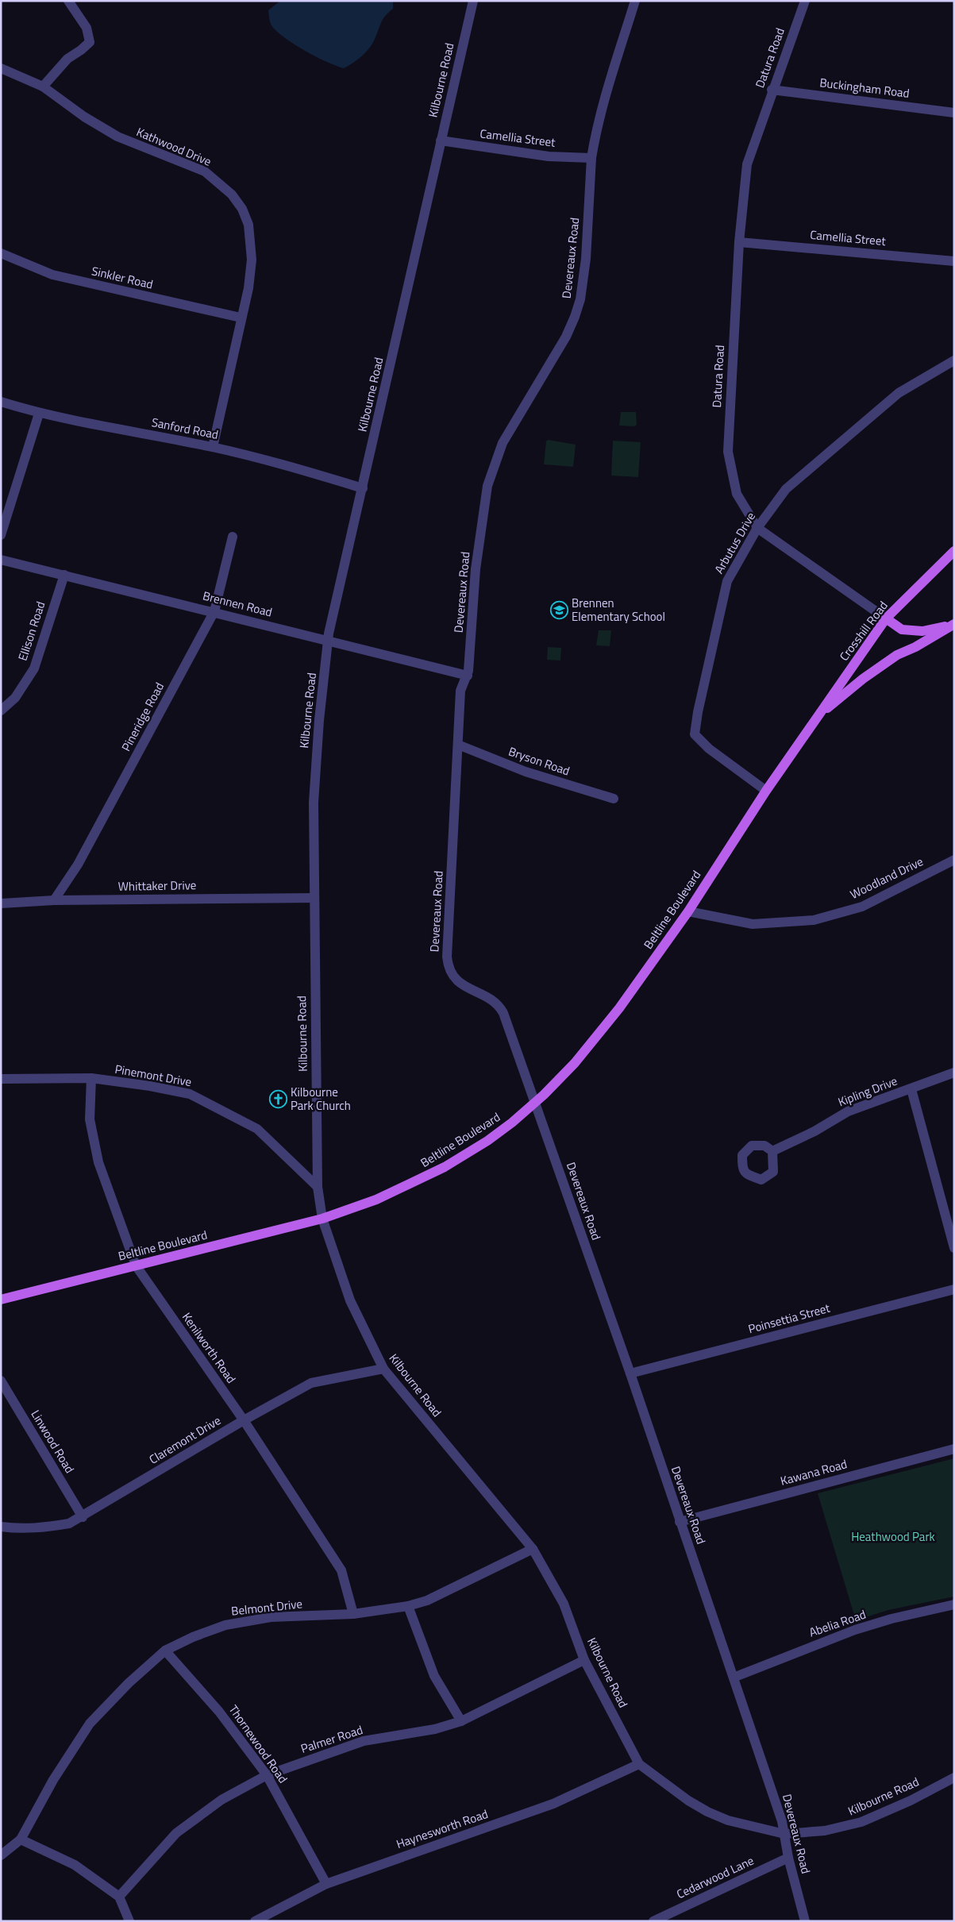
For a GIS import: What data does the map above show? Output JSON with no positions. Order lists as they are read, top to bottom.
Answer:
{
  "streets": {
    "main road": ["Datura Road", "Crosshill Road", "Beltline Boulevard"],
    "street": [
      "Kilbourne Road",
      "Buckingham Road",
      "Camellia Street",
      "Kathwood Drive",
      "Devereaux Road",
      "Sinkler Road",
      "Sanford Road",
      "Arbutus Drive",
      "Brennen Road",
      "Ellison Road",
      "Pineridge Road",
      "Bryson Road",
      "Woodland Drive",
      "Whittaker Drive",
      "Pinemont Drive",
      "Kipling Drive",
      "Poinsettia Street",
      "Kenilworth Road",
      "Claremont Drive",
      "Linwood Road",
      "Kawana Road",
      "Belmont Drive",
      "Abelia Road",
      "Palmer Road",
      "Thornewood Road",
      "Haynesworth Road",
      "Cedarwood Lane"
    ]
  },
  "crossings": [
    ["Datura Road", "Buckingham Road"],
    ["Datura Road", "Camellia Street"],
    ["Datura Road", "Arbutus Drive"],
    ["Datura Road", "Crosshill Road"],
    ["Kilbourne Road", "Camellia Street"],
    ["Kilbourne Road", "Devereaux Road"],
    ["Kilbourne Road", "Sanford Road"],
    ["Kilbourne Road", "Brennen Road"],
    ["Kilbourne Road", "Whittaker Drive"],
    ["Kilbourne Road", "Beltline Boulevard"],
    ["Kilbourne Road", "Pinemont Drive"],
    ["Kilbourne Road", "Claremont Drive"],
    ["Kilbourne Road", "Belmont Drive"],
    ["Kilbourne Road", "Palmer Road"],
    ["Kilbourne Road", "Haynesworth Road"],
    ["Camellia Street", "Devereaux Road"],
    ["Kathwood Drive", "Sinkler Road"],
    ["Kathwood Drive", "Sanford Road"],
    ["Devereaux Road", "Brennen Road"],
    ["Devereaux Road", "Bryson Road"],
    ["Devereaux Road", "Beltline Boulevard"],
    ["Devereaux Road", "Poinsettia Street"],
    ["Devereaux Road", "Kawana Road"],
    ["Devereaux Road", "Abelia Road"],
    ["Devereaux Road", "Cedarwood Lane"],
    ["Arbutus Drive", "Beltline Boulevard"],
    ["Brennen Road", "Ellison Road"],
    ["Brennen Road", "Pineridge Road"],
    ["Crosshill Road", "Beltline Boulevard"],
    ["Pineridge Road", "Whittaker Drive"],
    ["Woodland Drive", "Beltline Boulevard"],
    ["Beltline Boulevard", "Kenilworth Road"],
    ["Pinemont Drive", "Kenilworth Road"],
    ["Kenilworth Road", "Claremont Drive"],
    ["Kenilworth Road", "Belmont Drive"],
    ["Claremont Drive", "Linwood Road"],
    ["Belmont Drive", "Thornewood Road"],
    ["Palmer Road", "Thornewood Road"],
    ["Thornewood Road", "Haynesworth Road"]
  ],
  "parks": ["Heathwood Park"],
  "places": {
    "school or university": ["Brennen Elementary School"],
    "church": ["Kilbourne Park Church"]
  }
}
